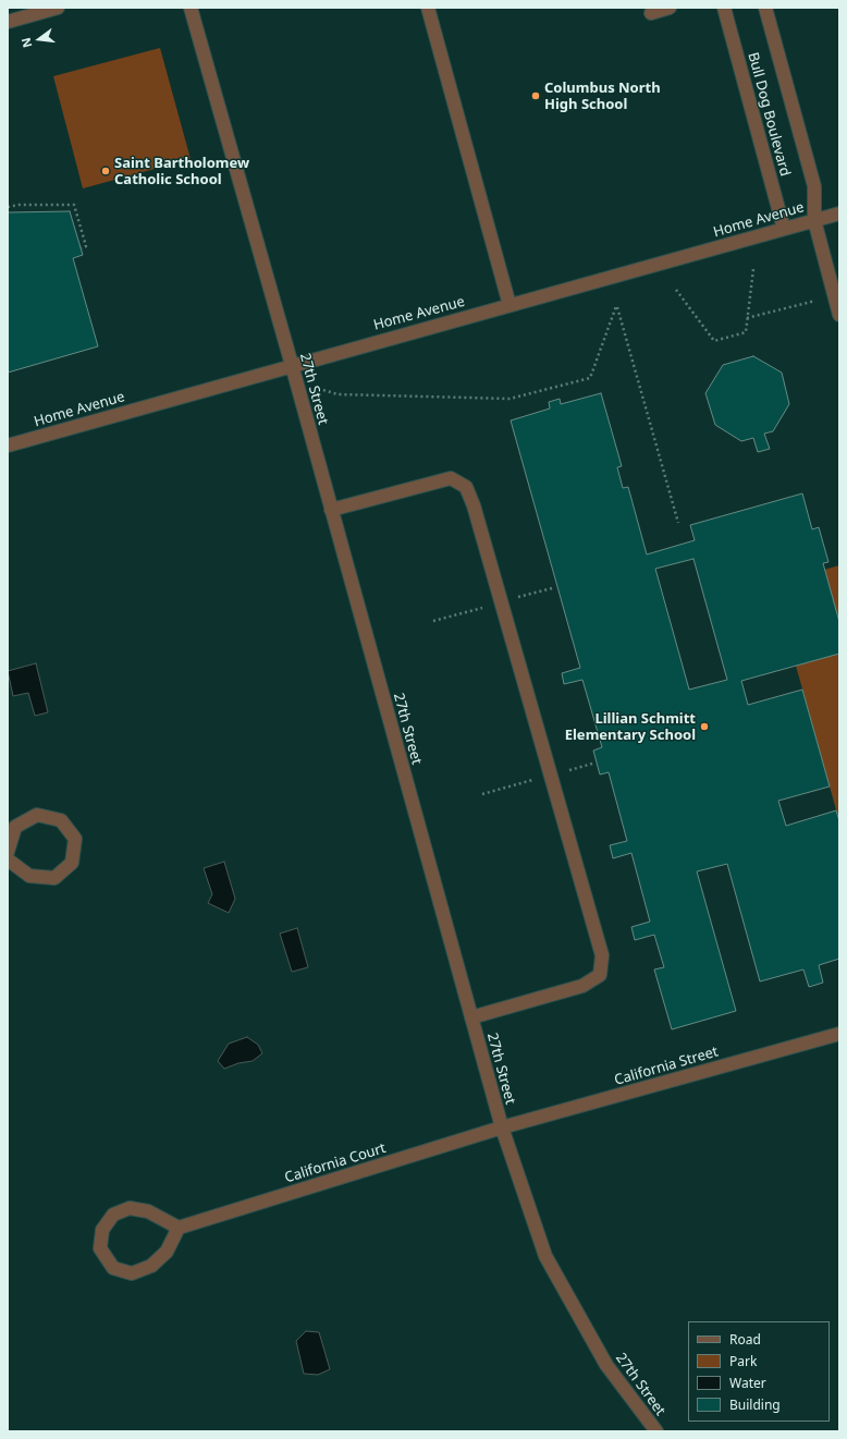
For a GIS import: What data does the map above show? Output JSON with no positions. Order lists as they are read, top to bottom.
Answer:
{
  "streets": {
    "street": [
      "Bull Dog Boulevard",
      "Home Avenue",
      "27th Street",
      "California Street",
      "California Court"
    ]
  },
  "crossings": [
    ["Bull Dog Boulevard", "Home Avenue"],
    ["Home Avenue", "27th Street"],
    ["27th Street", "California Street"],
    ["27th Street", "California Court"],
    ["California Street", "California Court"]
  ],
  "places": ["Columbus North High School", "Saint Bartholomew Catholic School", "Lillian Schmitt Elementary School"],
  "legend": [
    "Road",
    "Park",
    "Water",
    "Building"
  ],
  "north": "left"
}
